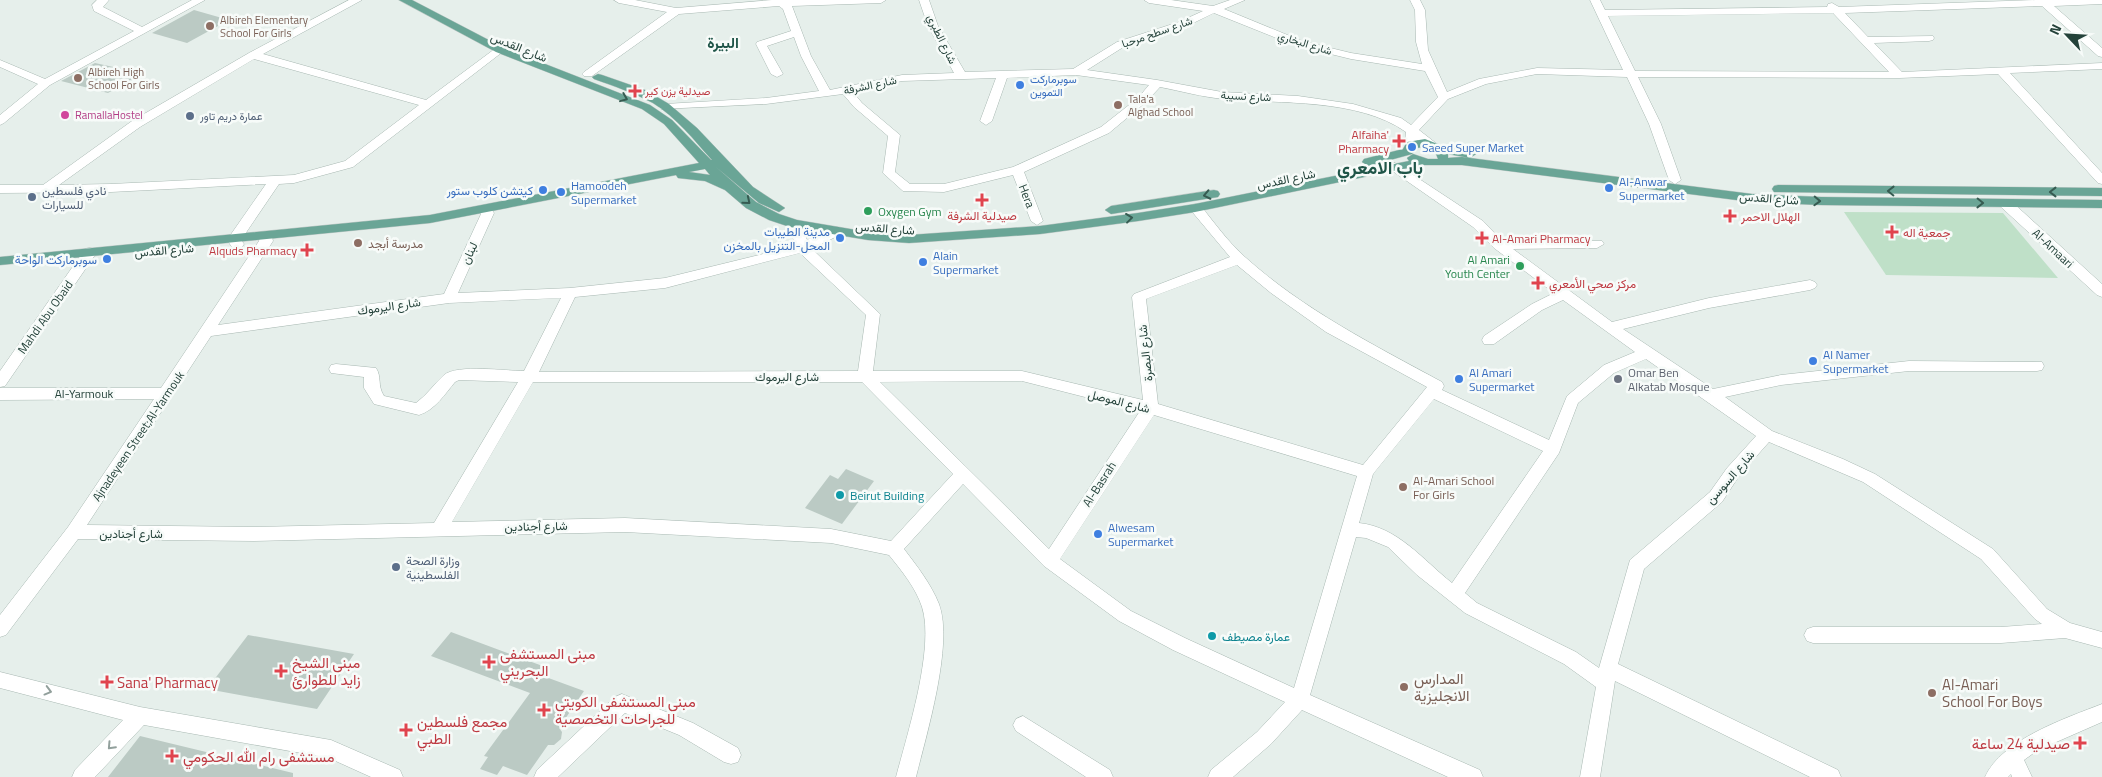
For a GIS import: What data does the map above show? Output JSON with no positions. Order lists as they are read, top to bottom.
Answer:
{
  "streets": {
    "main road": ["شارع القدس"],
    "street": [
      "شارع سطح مرحبا",
      "شارع الطبري",
      "شارع البخاري",
      "شارع الشرفة",
      "شارع نسيبة",
      "Hera",
      "Al-Amaari",
      "لبنان",
      "شارع اليرموك",
      "Mahdi Abu Obaid",
      "شارع البصرة",
      "Al-Yarmouk",
      "شارع الموصل",
      "Ajnadeyeen Street;Al-Yarmouk",
      "شارع السوسن",
      "Al-Basrah",
      "شارع أجنادين"
    ]
  },
  "crossings": [
    ["شارع سطح مرحبا", "شارع البخاري"],
    ["شارع سطح مرحبا", "شارع الشرفة"],
    ["شارع سطح مرحبا", "شارع نسيبة"],
    ["شارع الطبري", "شارع الشرفة"],
    ["شارع القدس", "شارع الشرفة"],
    ["شارع القدس", "شارع نسيبة"],
    ["شارع القدس", "Hera"],
    ["شارع القدس", "Al-Amaari"],
    ["شارع القدس", "لبنان"],
    ["شارع القدس", "شارع اليرموك"],
    ["شارع القدس", "Mahdi Abu Obaid"],
    ["شارع القدس", "Ajnadeyeen Street;Al-Yarmouk"],
    ["شارع الشرفة", "شارع نسيبة"],
    ["لبنان", "شارع اليرموك"],
    ["شارع اليرموك", "شارع الموصل"],
    ["شارع اليرموك", "Ajnadeyeen Street;Al-Yarmouk"],
    ["شارع البصرة", "شارع الموصل"],
    ["شارع البصرة", "Al-Basrah"],
    ["Al-Yarmouk", "Ajnadeyeen Street;Al-Yarmouk"],
    ["شارع الموصل", "Al-Basrah"],
    ["Ajnadeyeen Street;Al-Yarmouk", "شارع أجنادين"]
  ],
  "districts": ["البيرة", "باب الامعري"],
  "places": {
    "other": [
      "Albireh Elementary School For Girls",
      "Albireh High School For Girls",
      "سوبرماركت التموين",
      "Tala'a Alghad School",
      "RamallaHostel",
      "عمارة دريم تاور",
      "Saeed Super Market",
      "Al-Anwar Supermarket",
      "كيتشن كلوب ستور",
      "Hamoodeh Supermarket",
      "نادي فلسطين للسيارات",
      "Oxygen Gym",
      "مدينة الطيبات المحل-التنزيل بالمخزن",
      "مدرسة أبجد",
      "سوبرماركت الواحة",
      "Alain Supermarket",
      "Al Amari Youth Center",
      "Al Namer Supermarket",
      "Al Amari Supermarket",
      "Omar Ben Alkatab Mosque",
      "Al-Amari School For Girls",
      "Beirut Building",
      "Alwesam Supermarket",
      "وزارة الصحة الفلسطينية",
      "عمارة مصيطف",
      "المدارس الانجليزية",
      "Al-Amari School For Boys"
    ],
    "health": [
      "صيدلية يزن كير",
      "Alfaiha' Pharmacy",
      "صيدلية الشرفة",
      "الهلال الاحمر",
      "جمعية اله",
      "Al-Amari Pharmacy",
      "Alquds Pharmacy",
      "مركز صحي الأمعري",
      "مبنى المستشفى البحريني",
      "مبنى الشيخ زايد للطوارئ",
      "Sana' Pharmacy",
      "مبنى المستشفى الكويتي للجراحات التخصصية",
      "مجمع فلسطين الطبي",
      "صيدلية 24 ساعة",
      "مستشفى رام الله الحكومي"
    ]
  },
  "north": "top left"
}
